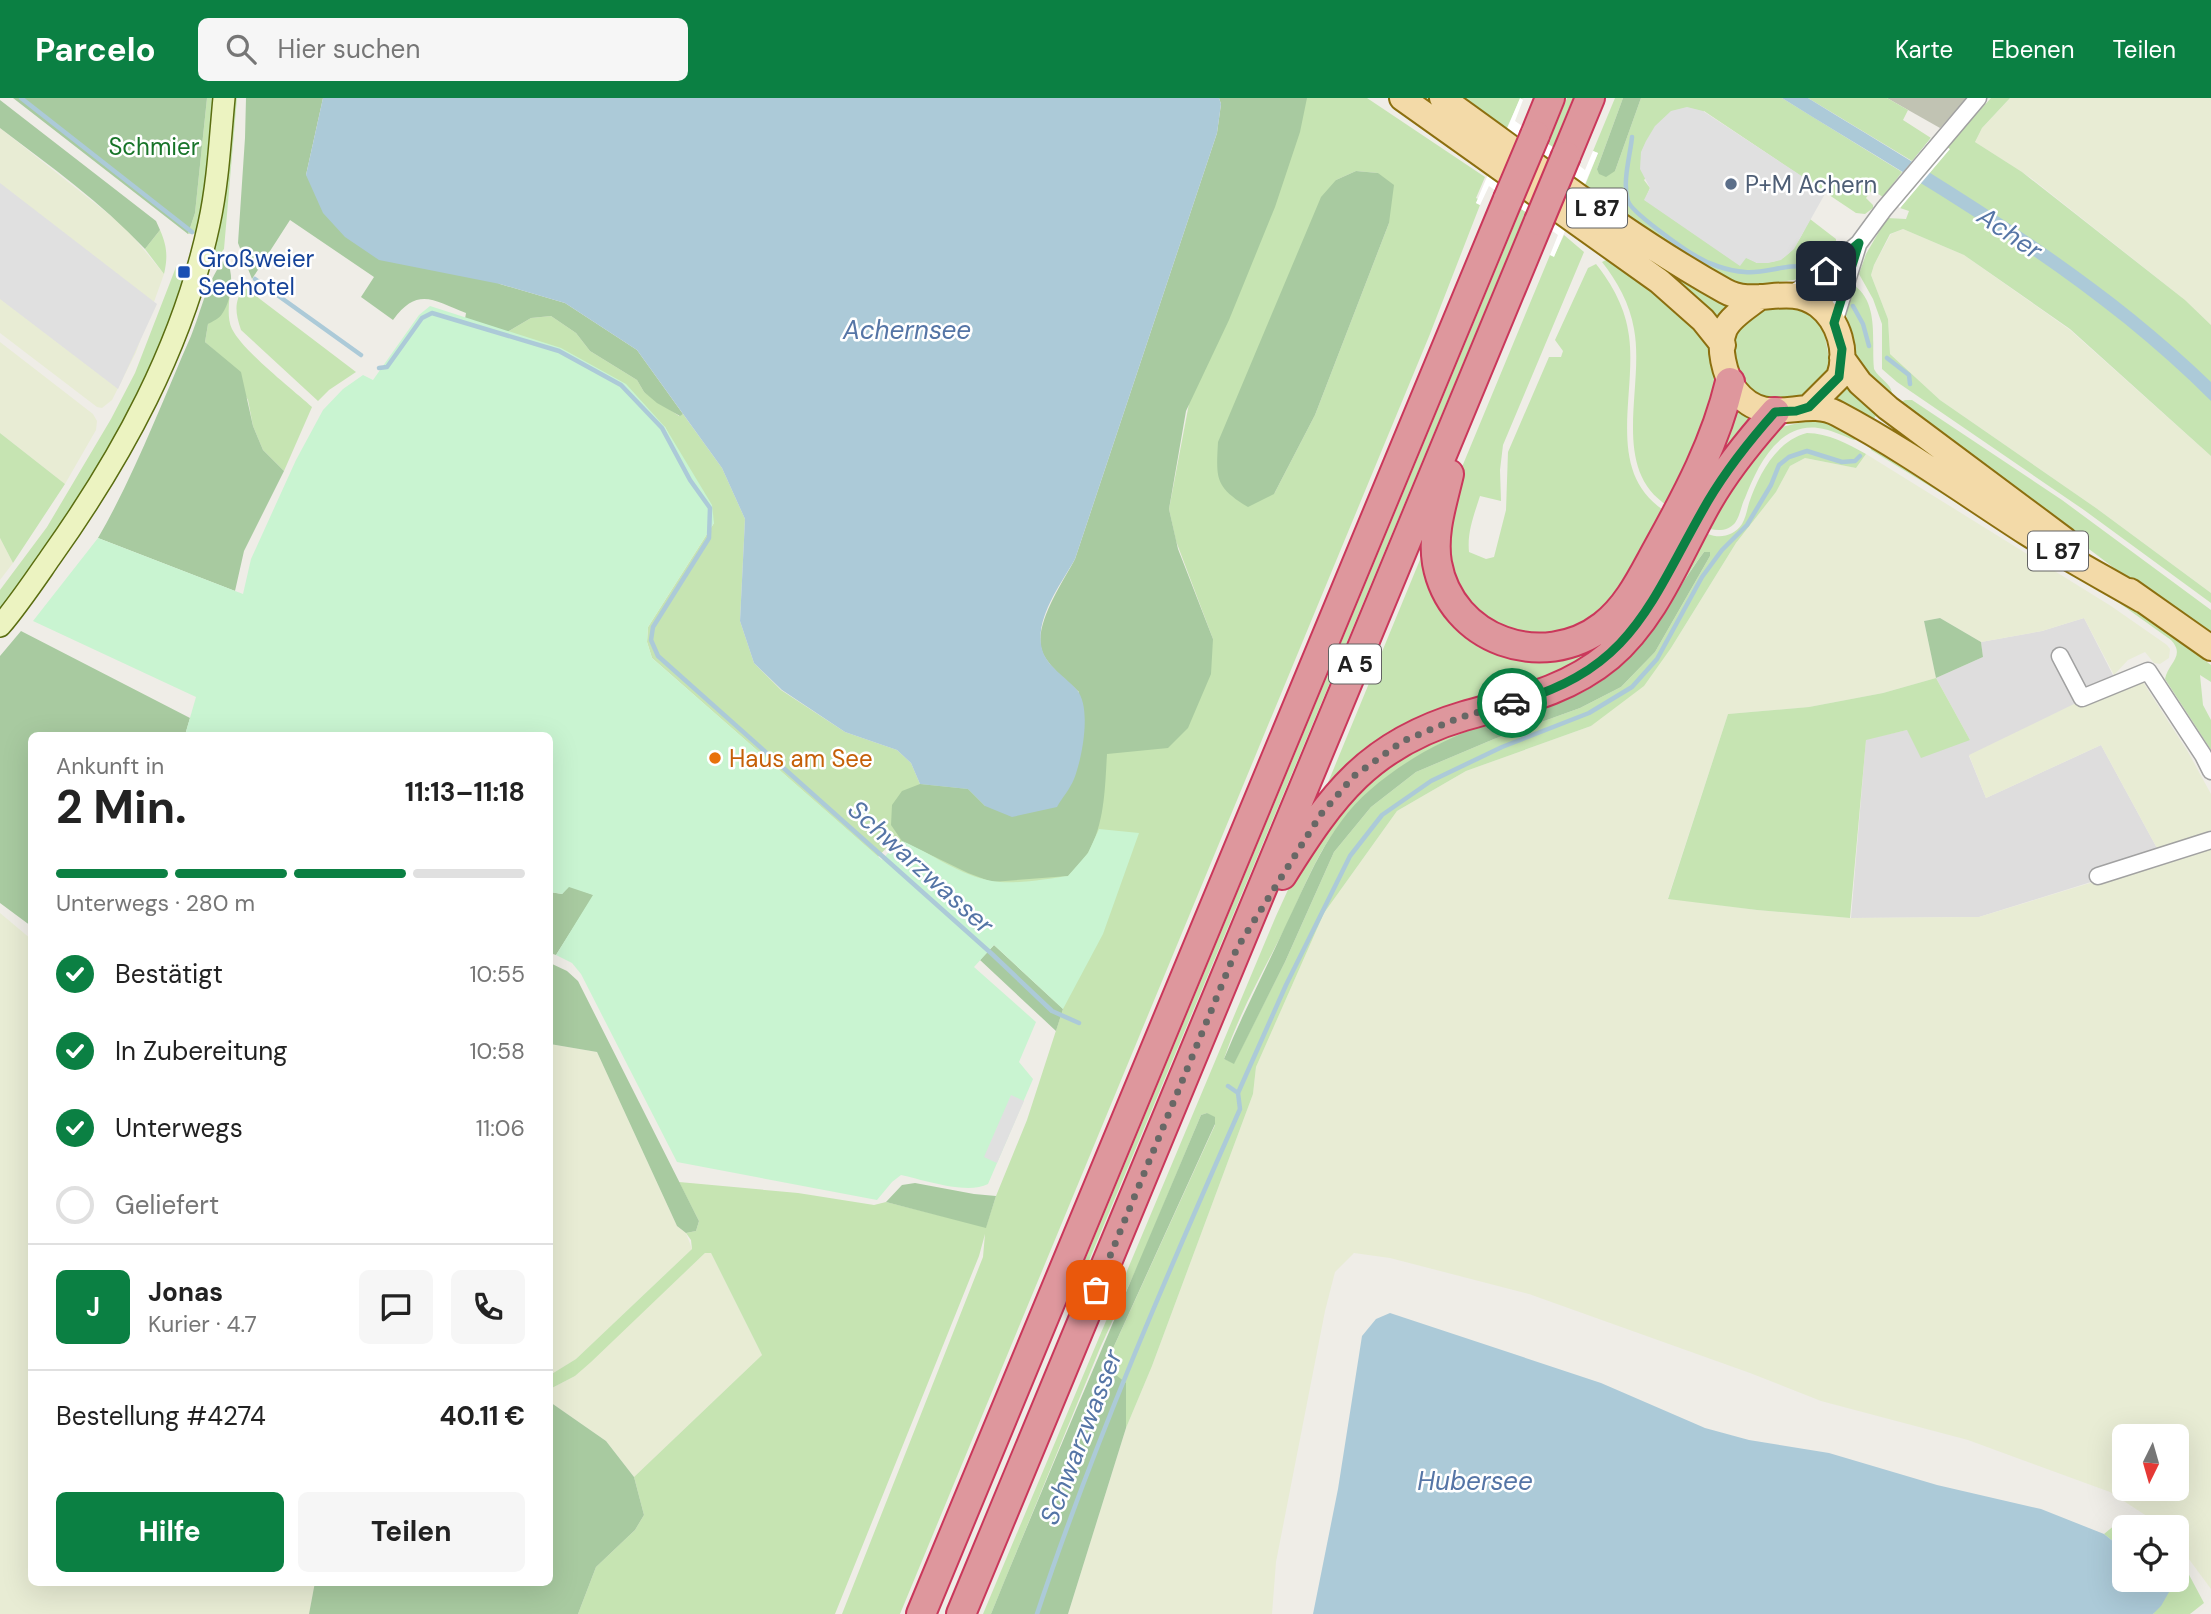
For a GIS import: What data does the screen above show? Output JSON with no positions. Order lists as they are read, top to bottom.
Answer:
{
  "streets": {
    "highway": ["A 5"],
    "main road": ["L 87"]
  },
  "water": [
    "Acher",
    "Achernsee",
    "Schwarzwasser",
    "Hubersee"
  ],
  "parks": ["Schmier"],
  "places": {
    "other": ["P+M Achern", "Haus am See"],
    "transit": ["Großweier Seehotel"]
  },
  "north": "bottom",
  "page": {
    "header": "Parcelo",
    "search": "Hier suchen",
    "nav": ["Karte", "Ebenen", "Teilen"],
    "heading": ["2 Min.", "Ankunft in", "11:13–11:18"],
    "panel": [
      "Jonas",
      "Kurier · 4.7",
      "Bestellung #4274",
      "40.11 €"
    ],
    "bar": "Unterwegs · 280 m",
    "list": [
      ["Bestätigt", "10:55"],
      ["In Zubereitung", "10:58"],
      ["Unterwegs", "11:06"],
      "Geliefert"
    ],
    "round": "J",
    "buttons": ["Hilfe", "Teilen"]
  }
}
